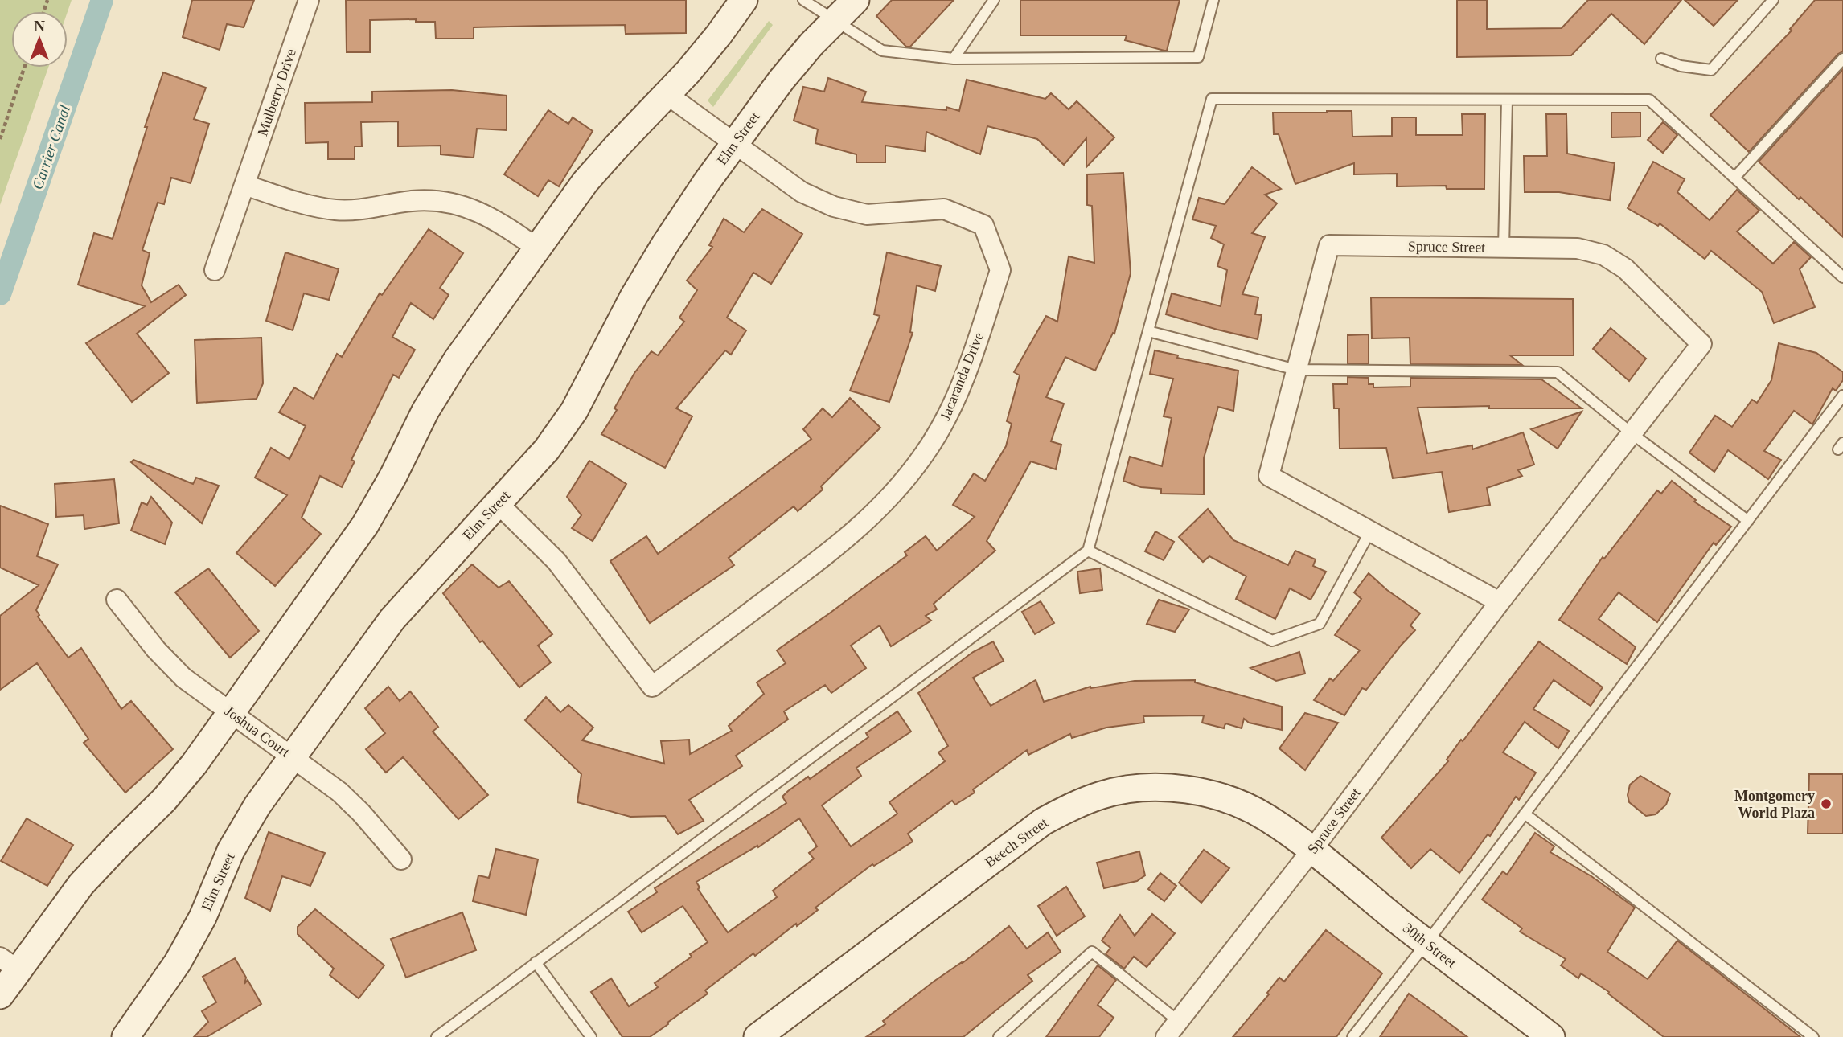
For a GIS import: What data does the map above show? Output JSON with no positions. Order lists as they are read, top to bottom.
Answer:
{
  "streets": {
    "street": [
      "Mulberry Drive",
      "Elm Street",
      "Spruce Street",
      "Jacaranda Drive",
      "Joshua Court",
      "Beech Street",
      "30th Street"
    ]
  },
  "crossings": [
    ["Elm Street", "Jacaranda Drive"],
    ["Elm Street", "Joshua Court"],
    ["Spruce Street", "Beech Street"],
    ["Spruce Street", "30th Street"],
    ["Beech Street", "30th Street"]
  ],
  "water": ["Carrier Canal"],
  "places": ["Montgomery World Plaza"],
  "north": "top"
}
